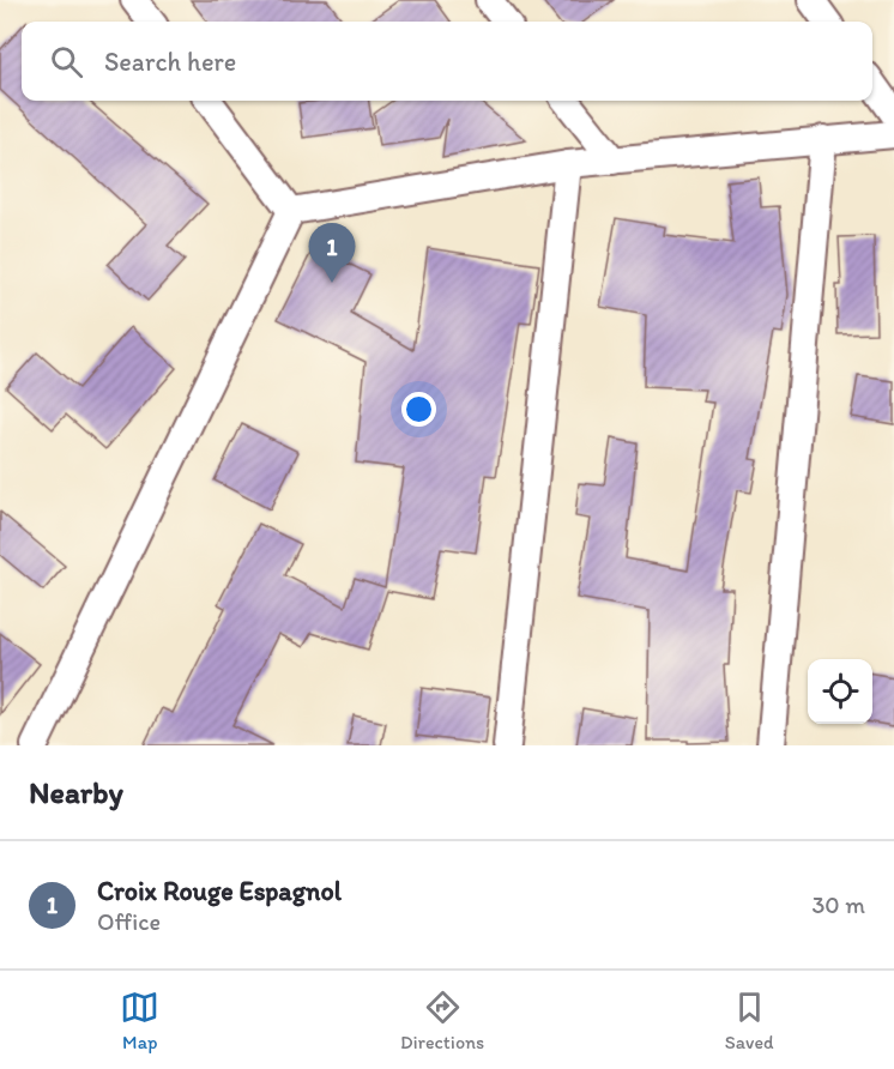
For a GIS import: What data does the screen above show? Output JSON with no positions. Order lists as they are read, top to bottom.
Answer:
{
  "page": {
    "search": "Search here",
    "pins": "1",
    "heading": "Nearby",
    "list": [
      {
        "mark": "1",
        "name": "Croix Rouge Espagnol",
        "note": "Office",
        "value": "30 m"
      }
    ],
    "nav": ["Map", "Directions", "Saved"]
  }
}
